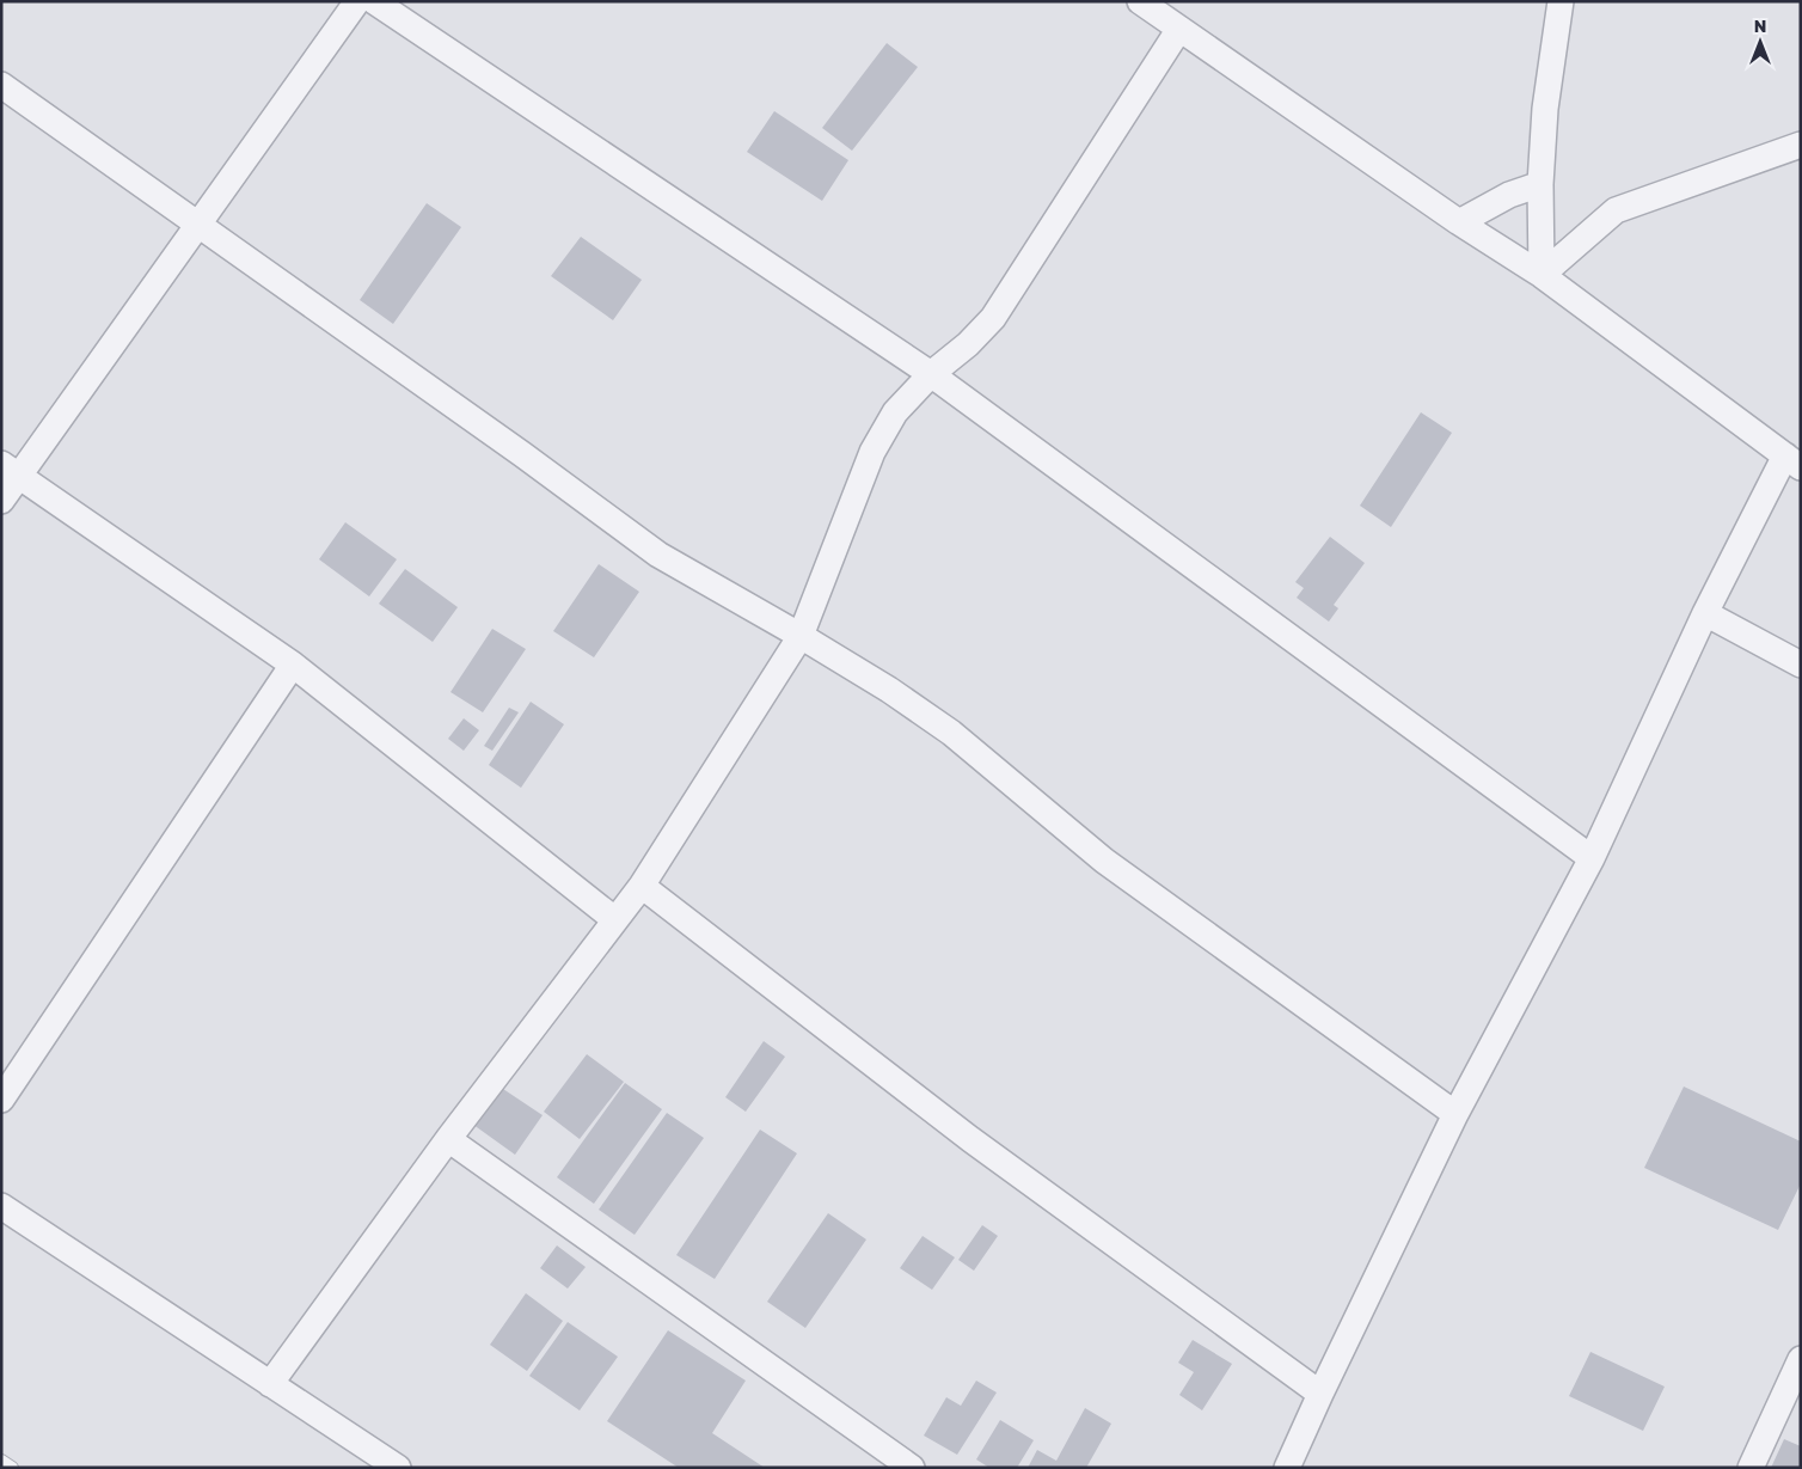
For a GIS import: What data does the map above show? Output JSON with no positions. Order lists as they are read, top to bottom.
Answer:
{
  "north": "top"
}
